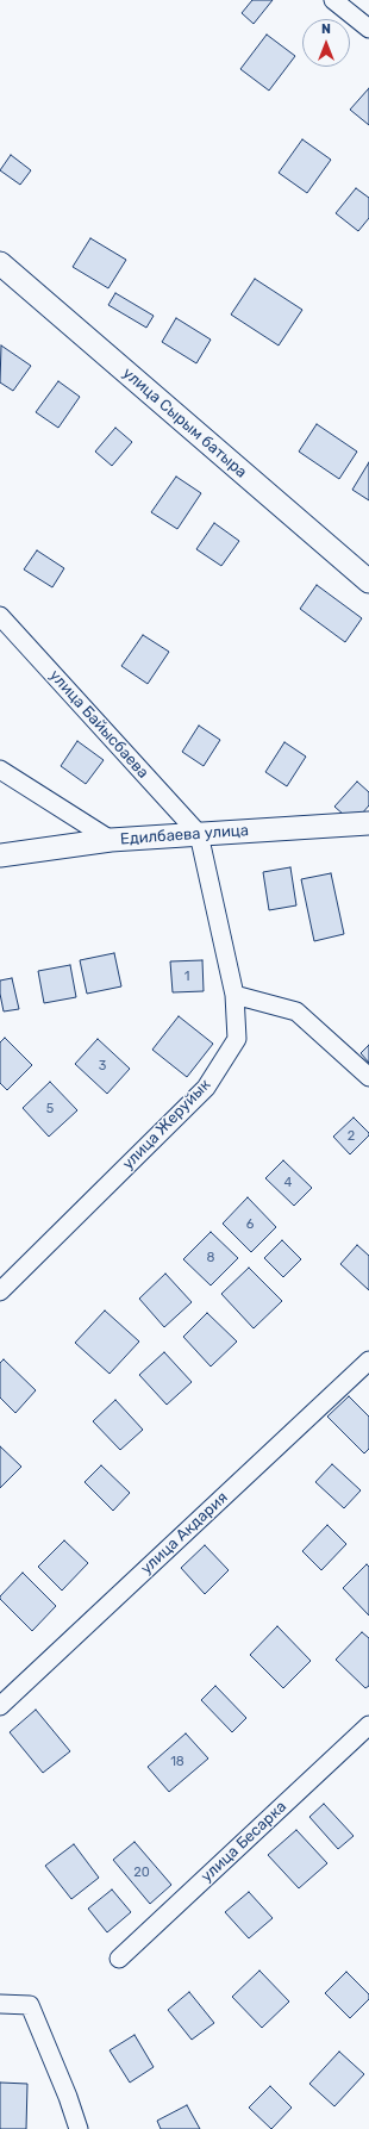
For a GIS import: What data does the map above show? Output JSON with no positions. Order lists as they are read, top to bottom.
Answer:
{
  "streets": {
    "street": [
      "улица Сырым батыра",
      "улица Байысбаева",
      "Едилбаева улица",
      "улица Жеруйык",
      "улица Акдария",
      "улица Бесарка"
    ]
  },
  "crossings": [
    ["улица Байысбаева", "Едилбаева улица"],
    ["улица Байысбаева", "улица Жеруйык"],
    ["Едилбаева улица", "улица Жеруйык"]
  ],
  "house_numbers": [
    "1",
    "3",
    "5",
    "2",
    "4",
    "6",
    "8",
    "18",
    "20"
  ],
  "north": "top"
}
